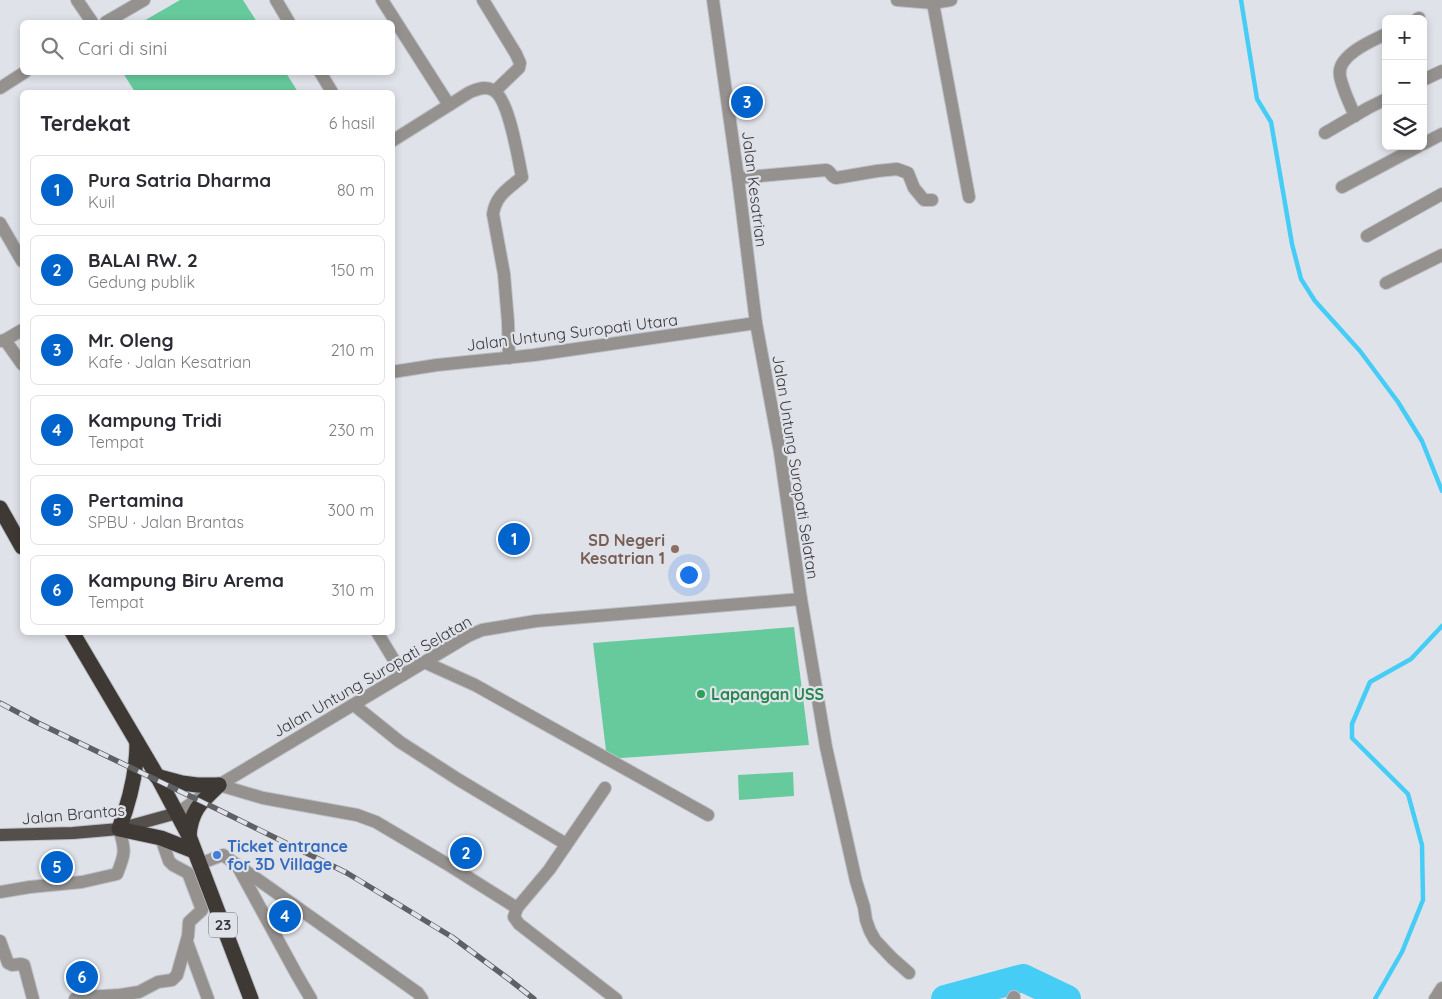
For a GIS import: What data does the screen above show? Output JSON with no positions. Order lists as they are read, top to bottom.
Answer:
{
  "streets": {
    "highway": ["23"],
    "main road": ["Jalan Brantas"],
    "street": ["Jalan Kesatrian", "Jalan Untung Suropati Utara", "Jalan Untung Suropati Selatan"]
  },
  "crossings": [
    ["Jalan Kesatrian", "Jalan Untung Suropati Utara"],
    ["Jalan Kesatrian", "Jalan Untung Suropati Selatan"],
    ["Jalan Untung Suropati Utara", "Jalan Untung Suropati Selatan"],
    ["Jalan Untung Suropati Selatan", "Jalan Brantas"],
    ["Jalan Untung Suropati Selatan", "23"],
    ["Jalan Brantas", "23"]
  ],
  "places": ["SD Negeri Kesatrian 1", "Lapangan USS", "Ticket entrance for 3D Village"],
  "page": {
    "map_buttons": ["+", "−"],
    "search": "Cari di sini",
    "pins": [
      "3",
      "1",
      "2",
      "5",
      "4",
      "6"
    ],
    "heading": ["Terdekat", "6 hasil"],
    "list": [
      {
        "mark": "1",
        "name": "Pura Satria Dharma",
        "note": "Kuil",
        "value": "80 m"
      },
      {
        "mark": "2",
        "name": "BALAI RW. 2",
        "note": "Gedung publik",
        "value": "150 m"
      },
      {
        "mark": "3",
        "name": "Mr. Oleng",
        "note": "Kafe · Jalan Kesatrian",
        "value": "210 m"
      },
      {
        "mark": "4",
        "name": "Kampung Tridi",
        "note": "Tempat",
        "value": "230 m"
      },
      {
        "mark": "5",
        "name": "Pertamina",
        "note": "SPBU · Jalan Brantas",
        "value": "300 m"
      },
      {
        "mark": "6",
        "name": "Kampung Biru Arema",
        "note": "Tempat",
        "value": "310 m"
      }
    ]
  }
}
